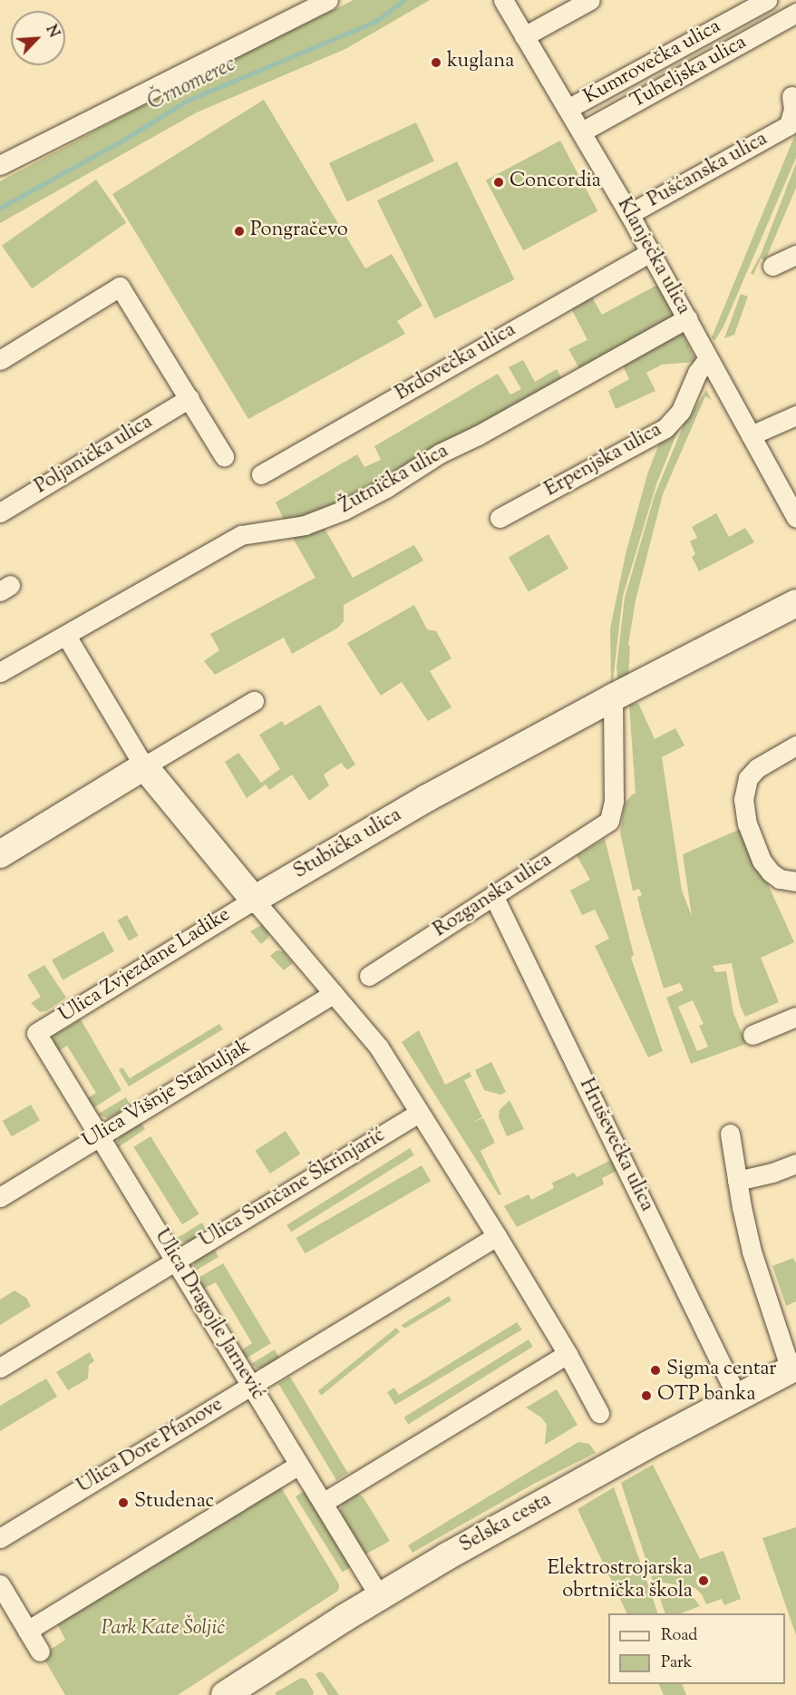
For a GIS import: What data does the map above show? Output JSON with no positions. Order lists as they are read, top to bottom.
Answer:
{
  "streets": {
    "street": [
      "Kumrovečka ulica",
      "Tuheljska ulica",
      "Pušćanska ulica",
      "Klanječka ulica",
      "Brdovečka ulica",
      "Poljanička ulica",
      "Erpenjska ulica",
      "Žutnička ulica",
      "Stubička ulica",
      "Rozganska ulica",
      "Ulica Zvjezdane Ladike",
      "Ulica Višnje Stahuljak",
      "Hruševečka ulica",
      "Ulica Sunčane Škrinjarić",
      "Ulica Dragojle Jarnević",
      "Ulica Dore Pfanove",
      "Selska cesta"
    ]
  },
  "crossings": [
    ["Kumrovečka ulica", "Klanječka ulica"],
    ["Tuheljska ulica", "Klanječka ulica"],
    ["Pušćanska ulica", "Klanječka ulica"],
    ["Klanječka ulica", "Brdovečka ulica"],
    ["Klanječka ulica", "Erpenjska ulica"],
    ["Klanječka ulica", "Žutnička ulica"],
    ["Stubička ulica", "Rozganska ulica"],
    ["Stubička ulica", "Ulica Zvjezdane Ladike"],
    ["Rozganska ulica", "Hruševečka ulica"],
    ["Ulica Zvjezdane Ladike", "Ulica Dragojle Jarnević"],
    ["Ulica Višnje Stahuljak", "Ulica Dragojle Jarnević"],
    ["Hruševečka ulica", "Selska cesta"],
    ["Ulica Sunčane Škrinjarić", "Ulica Dragojle Jarnević"],
    ["Ulica Dragojle Jarnević", "Ulica Dore Pfanove"],
    ["Ulica Dragojle Jarnević", "Selska cesta"]
  ],
  "water": ["Črnomerec"],
  "parks": ["Park Kate Šoljić"],
  "places": [
    "kuglana",
    "Concordia",
    "Pongračevo",
    "Sigma centar",
    "OTP banka",
    "Studenac",
    "Elektrostrojarska obrtnička škola"
  ],
  "legend": ["Road", "Park"],
  "north": "top right"
}
